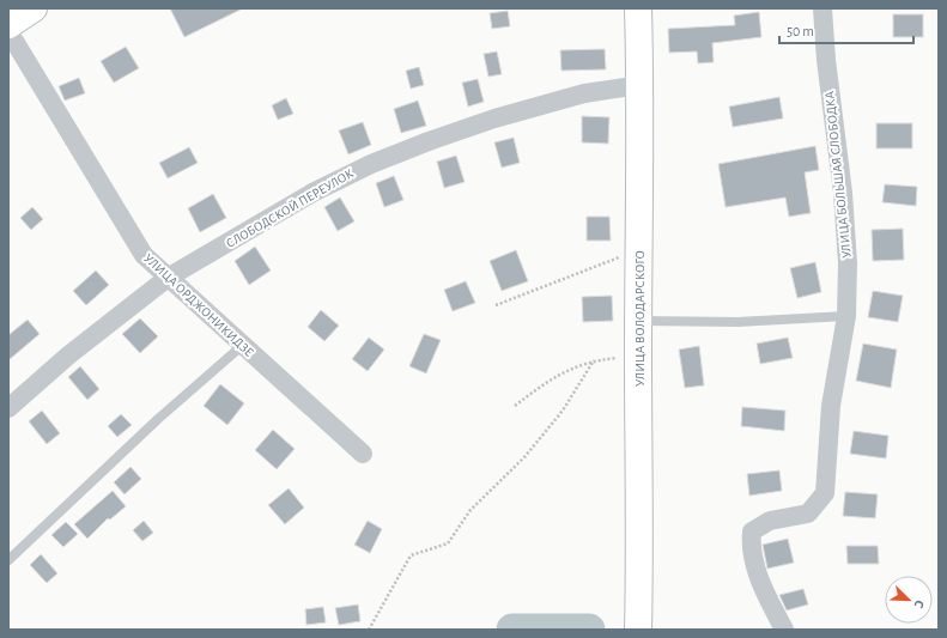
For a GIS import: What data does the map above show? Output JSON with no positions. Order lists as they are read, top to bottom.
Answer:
{
  "streets": {
    "main road": ["УЛИЦА ВОЛОДАРСКОГО"],
    "street": ["УЛИЦА БОЛЬШАЯ СЛОБОДКА", "СЛОБОДСКОЙ ПЕРЕУЛОК", "УЛИЦА ОРДЖОНИКИДЗЕ"]
  },
  "crossings": [
    ["СЛОБОДСКОЙ ПЕРЕУЛОК", "УЛИЦА ОРДЖОНИКИДЗЕ"],
    ["СЛОБОДСКОЙ ПЕРЕУЛОК", "УЛИЦА ВОЛОДАРСКОГО"]
  ],
  "scale_bar": "50 m",
  "north": "bottom right"
}
